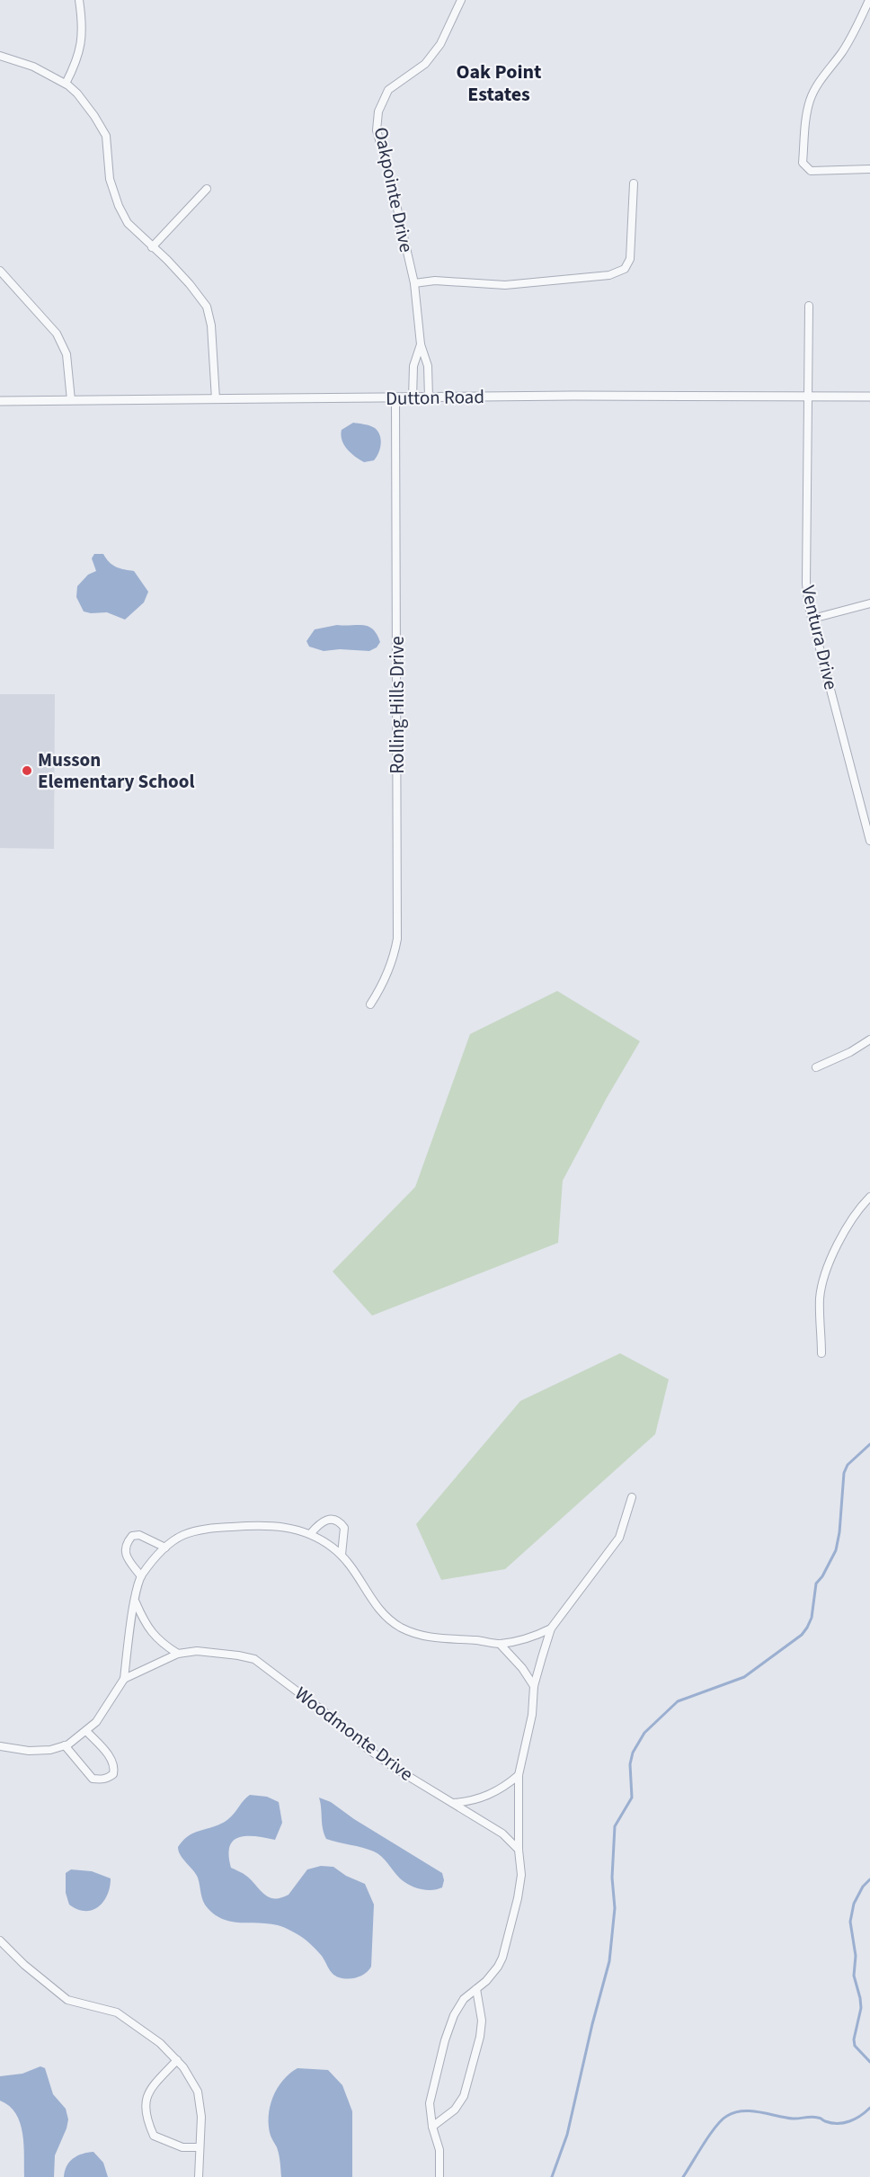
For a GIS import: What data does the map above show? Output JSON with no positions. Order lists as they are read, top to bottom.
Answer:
{
  "streets": {
    "street": [
      "Oakpointe Drive",
      "Dutton Road",
      "Ventura Drive",
      "Rolling Hills Drive",
      "Woodmonte Drive"
    ]
  },
  "crossings": [
    ["Oakpointe Drive", "Dutton Road"],
    ["Dutton Road", "Ventura Drive"],
    ["Dutton Road", "Rolling Hills Drive"]
  ],
  "districts": ["Oak Point Estates"],
  "places": ["Musson Elementary School"]
}
